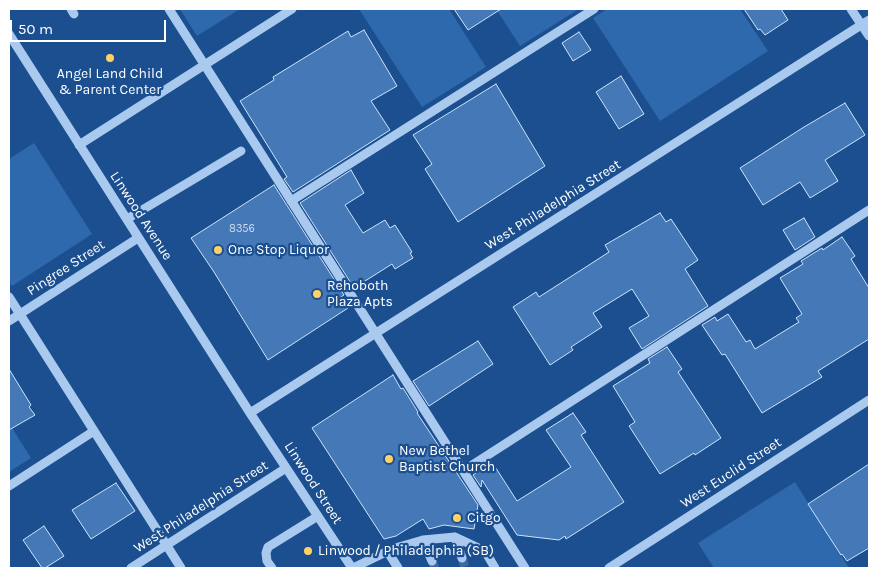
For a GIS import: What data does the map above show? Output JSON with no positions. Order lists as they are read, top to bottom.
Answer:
{
  "streets": {
    "street": [
      "West Philadelphia Street",
      "Linwood Avenue",
      "Pingree Street",
      "West Euclid Street",
      "Linwood Street"
    ]
  },
  "crossings": [
    ["West Philadelphia Street", "Linwood Avenue"],
    ["West Philadelphia Street", "Linwood Street"],
    ["Linwood Avenue", "Pingree Street"],
    ["Linwood Avenue", "Linwood Street"]
  ],
  "places": [
    "Angel Land Child & Parent Center",
    "One Stop Liquor",
    "Rehoboth Plaza Apts",
    "New Bethel Baptist Church",
    "Citgo",
    "Linwood / Philadelphia (SB)"
  ],
  "house_numbers": ["8356"],
  "scale_bar": "50 m"
}
